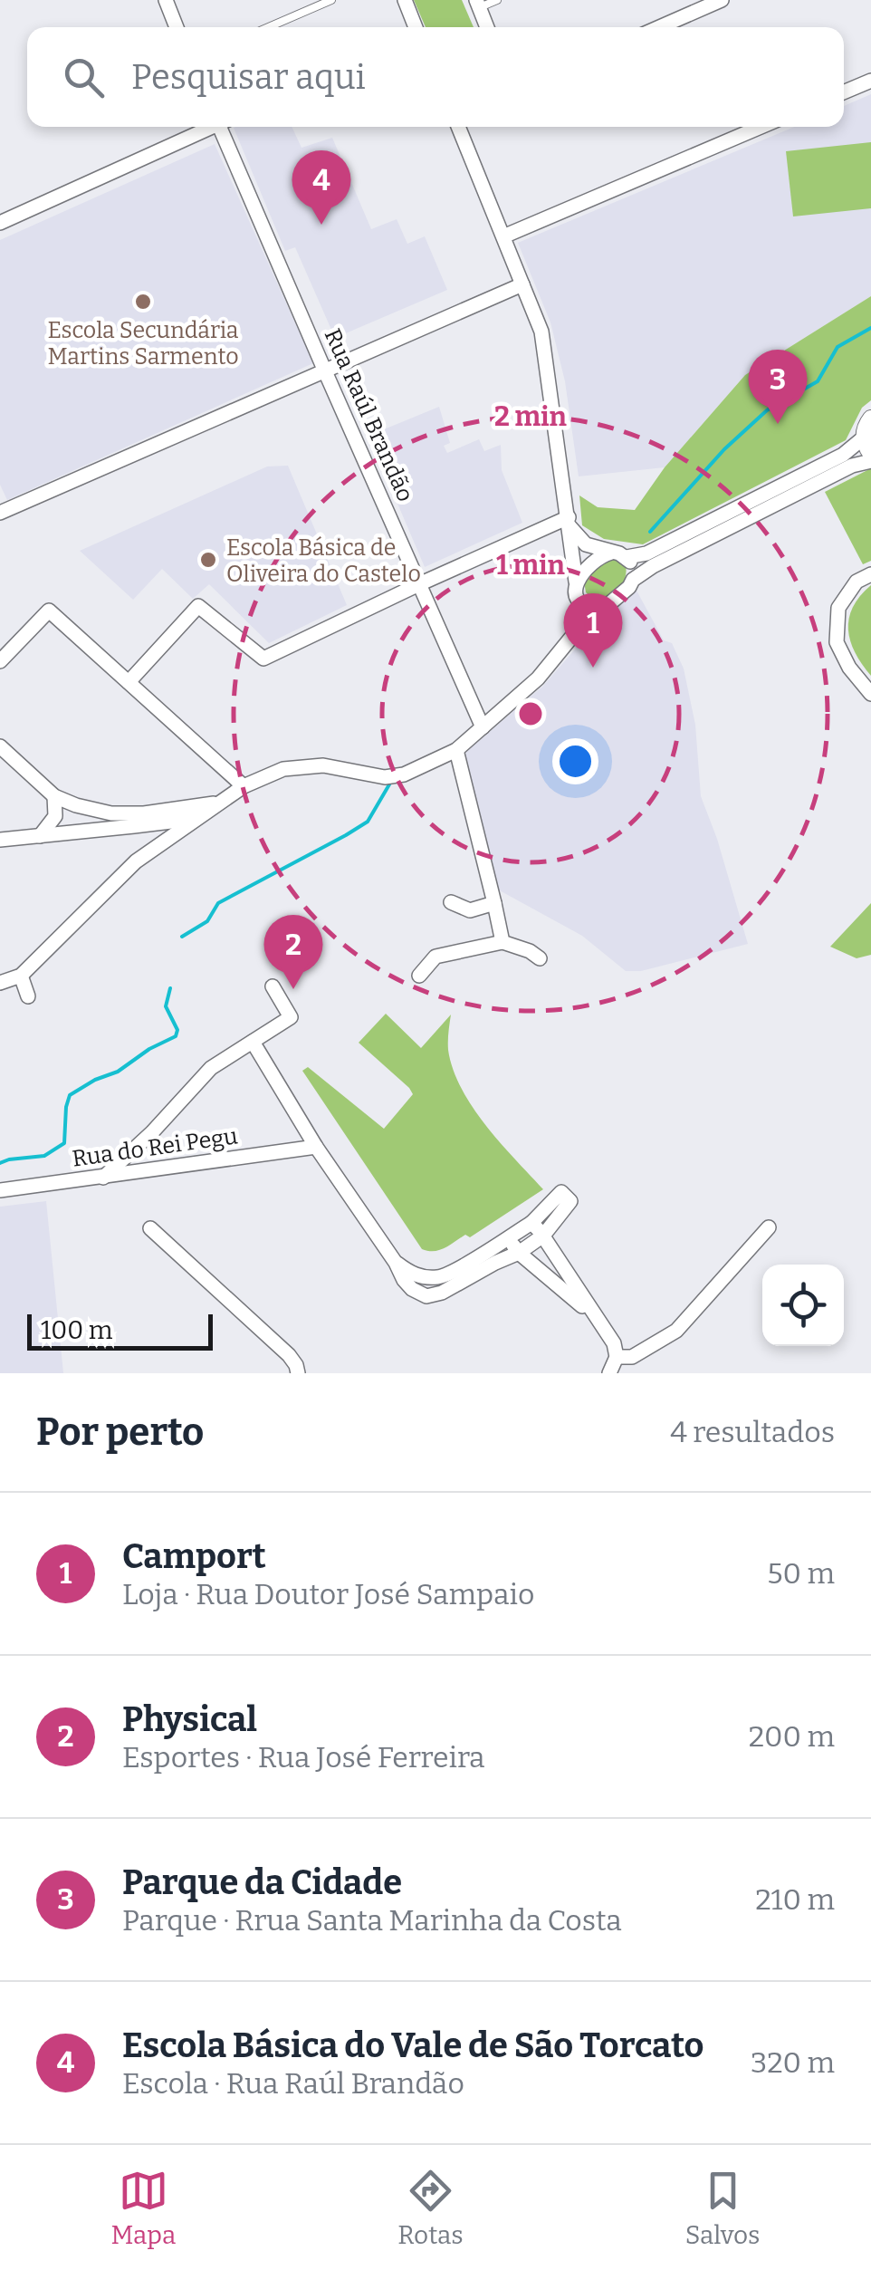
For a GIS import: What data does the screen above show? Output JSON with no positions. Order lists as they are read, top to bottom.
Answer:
{
  "streets": {
    "street": ["Rua Raúl Brandão", "Rua do Rei Pegu"]
  },
  "places": ["Escola Secundária Martins Sarmento", "Escola Básica de Oliveira do Castelo"],
  "scale_bar": "100 m",
  "page": {
    "search": "Pesquisar aqui",
    "pins": [
      "4",
      "3",
      "1",
      "2"
    ],
    "scale": "100 m",
    "heading": ["Por perto", "4 resultados"],
    "list": [
      {
        "mark": "1",
        "name": "Camport",
        "note": "Loja · Rua Doutor José Sampaio",
        "value": "50 m"
      },
      {
        "mark": "2",
        "name": "Physical",
        "note": "Esportes · Rua José Ferreira",
        "value": "200 m"
      },
      {
        "mark": "3",
        "name": "Parque da Cidade",
        "note": "Parque · Rrua Santa Marinha da Costa",
        "value": "210 m"
      },
      {
        "mark": "4",
        "name": "Escola Básica do Vale de São Torcato",
        "note": "Escola · Rua Raúl Brandão",
        "value": "320 m"
      }
    ],
    "nav": ["Mapa", "Rotas", "Salvos"]
  },
  "rings": ["2 min", "1 min"]
}
